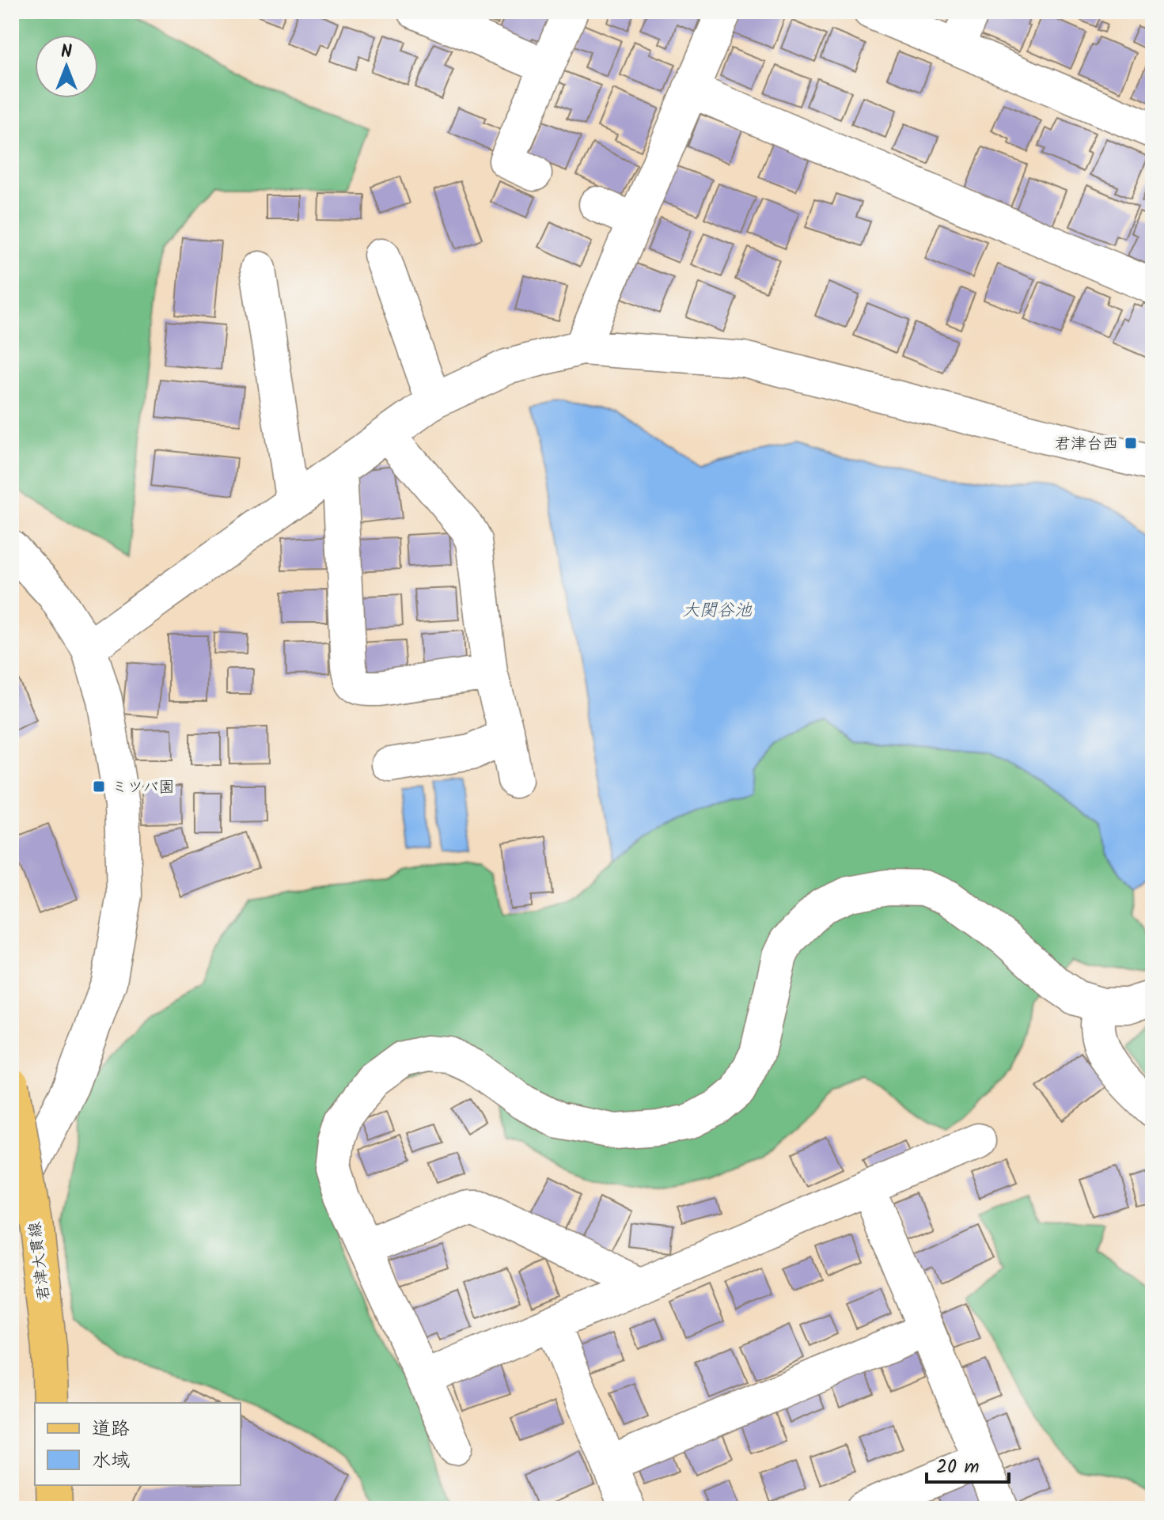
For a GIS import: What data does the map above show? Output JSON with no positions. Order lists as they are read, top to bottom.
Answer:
{
  "streets": {
    "main road": ["君津大貫線"]
  },
  "water": ["大関谷池"],
  "places": {
    "transit": ["君津台西", "ミツバ園"]
  },
  "legend": ["道路", "水域"],
  "scale_bar": "20 m",
  "north": "top"
}
